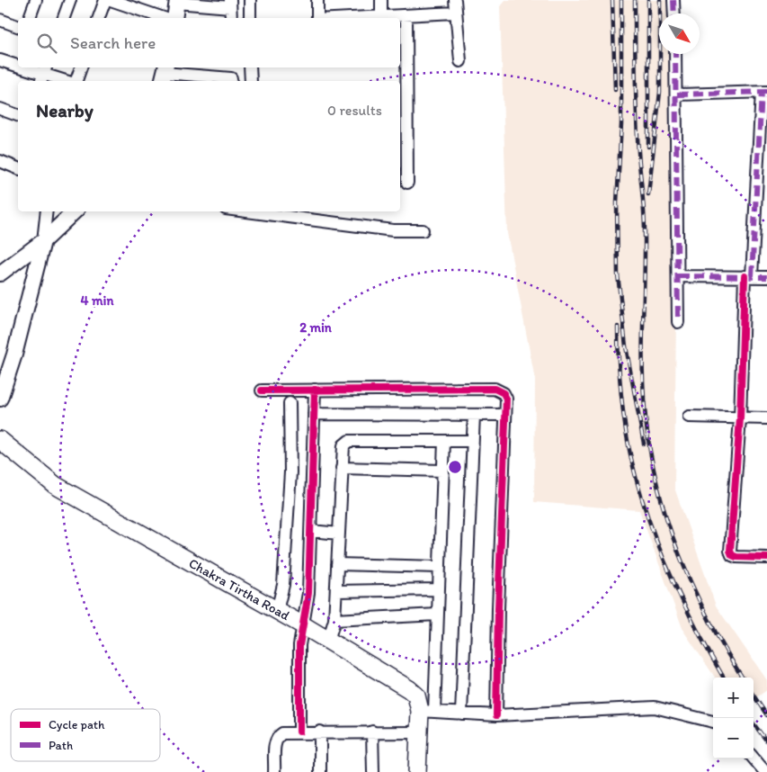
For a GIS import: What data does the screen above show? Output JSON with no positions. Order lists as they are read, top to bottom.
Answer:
{
  "streets": {
    "highway": ["Chakra Tirtha Road"]
  },
  "legend": ["Cycle path", "Path"],
  "north": "bottom right",
  "page": {
    "search": "Search here",
    "heading": ["Nearby", "0 results"],
    "map_buttons": ["+", "−"]
  },
  "rings": ["4 min", "2 min"]
}
